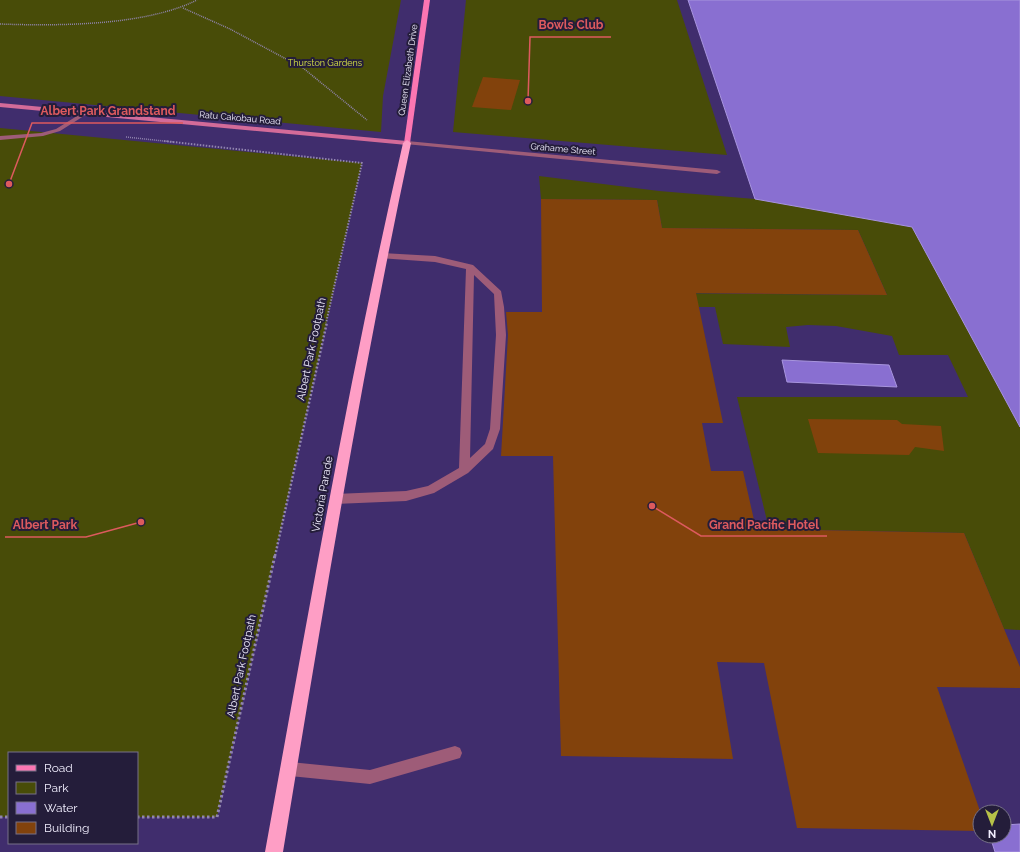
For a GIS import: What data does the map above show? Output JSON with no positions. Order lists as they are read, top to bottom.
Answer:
{
  "streets": {
    "highway": ["Victoria Parade"],
    "main road": ["Queen Elizabeth Drive", "Ratu Cakobau Road"],
    "street": ["Grahame Street"],
    "path": ["Albert Park Footpath"]
  },
  "crossings": [
    ["Queen Elizabeth Drive", "Ratu Cakobau Road"],
    ["Queen Elizabeth Drive", "Grahame Street"],
    ["Queen Elizabeth Drive", "Victoria Parade"],
    ["Ratu Cakobau Road", "Grahame Street"],
    ["Ratu Cakobau Road", "Victoria Parade"],
    ["Grahame Street", "Victoria Parade"]
  ],
  "parks": ["Thurston Gardens"],
  "places": [
    "Bowls Club",
    "Albert Park Grandstand",
    "Grand Pacific Hotel",
    "Albert Park"
  ],
  "legend": [
    "Road",
    "Park",
    "Water",
    "Building"
  ],
  "north": "bottom"
}
